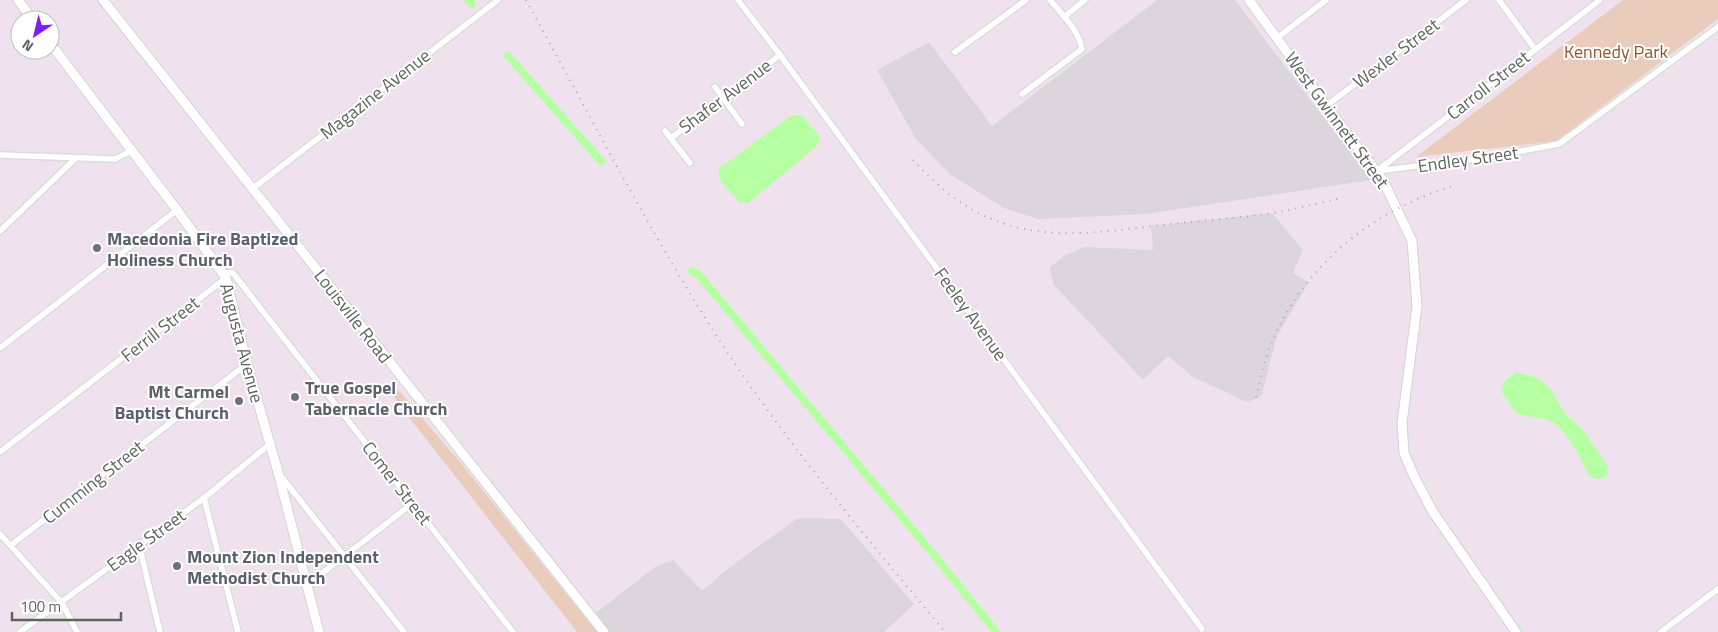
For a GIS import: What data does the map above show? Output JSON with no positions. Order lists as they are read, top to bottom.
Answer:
{
  "streets": {
    "main road": ["West Gwinnett Street", "Louisville Road", "Augusta Avenue"],
    "street": [
      "Wexler Street",
      "Carroll Street",
      "Magazine Avenue",
      "Shafer Avenue",
      "Endley Street",
      "Feeley Avenue",
      "Ferrill Street",
      "Cumming Street",
      "Comer Street",
      "Eagle Street"
    ]
  },
  "crossings": [
    ["Wexler Street", "West Gwinnett Street"],
    ["Carroll Street", "West Gwinnett Street"],
    ["Carroll Street", "Endley Street"],
    ["Magazine Avenue", "Louisville Road"],
    ["Shafer Avenue", "Feeley Avenue"],
    ["West Gwinnett Street", "Endley Street"],
    ["Ferrill Street", "Augusta Avenue"],
    ["Ferrill Street", "Comer Street"],
    ["Augusta Avenue", "Cumming Street"],
    ["Augusta Avenue", "Comer Street"],
    ["Augusta Avenue", "Eagle Street"]
  ],
  "parks": ["Kennedy Park"],
  "places": [
    "Macedonia Fire Baptized Holiness Church",
    "True Gospel Tabernacle Church",
    "Mt Carmel Baptist Church",
    "Mount Zion Independent Methodist Church"
  ],
  "scale_bar": "100 m",
  "north": "bottom left"
}
